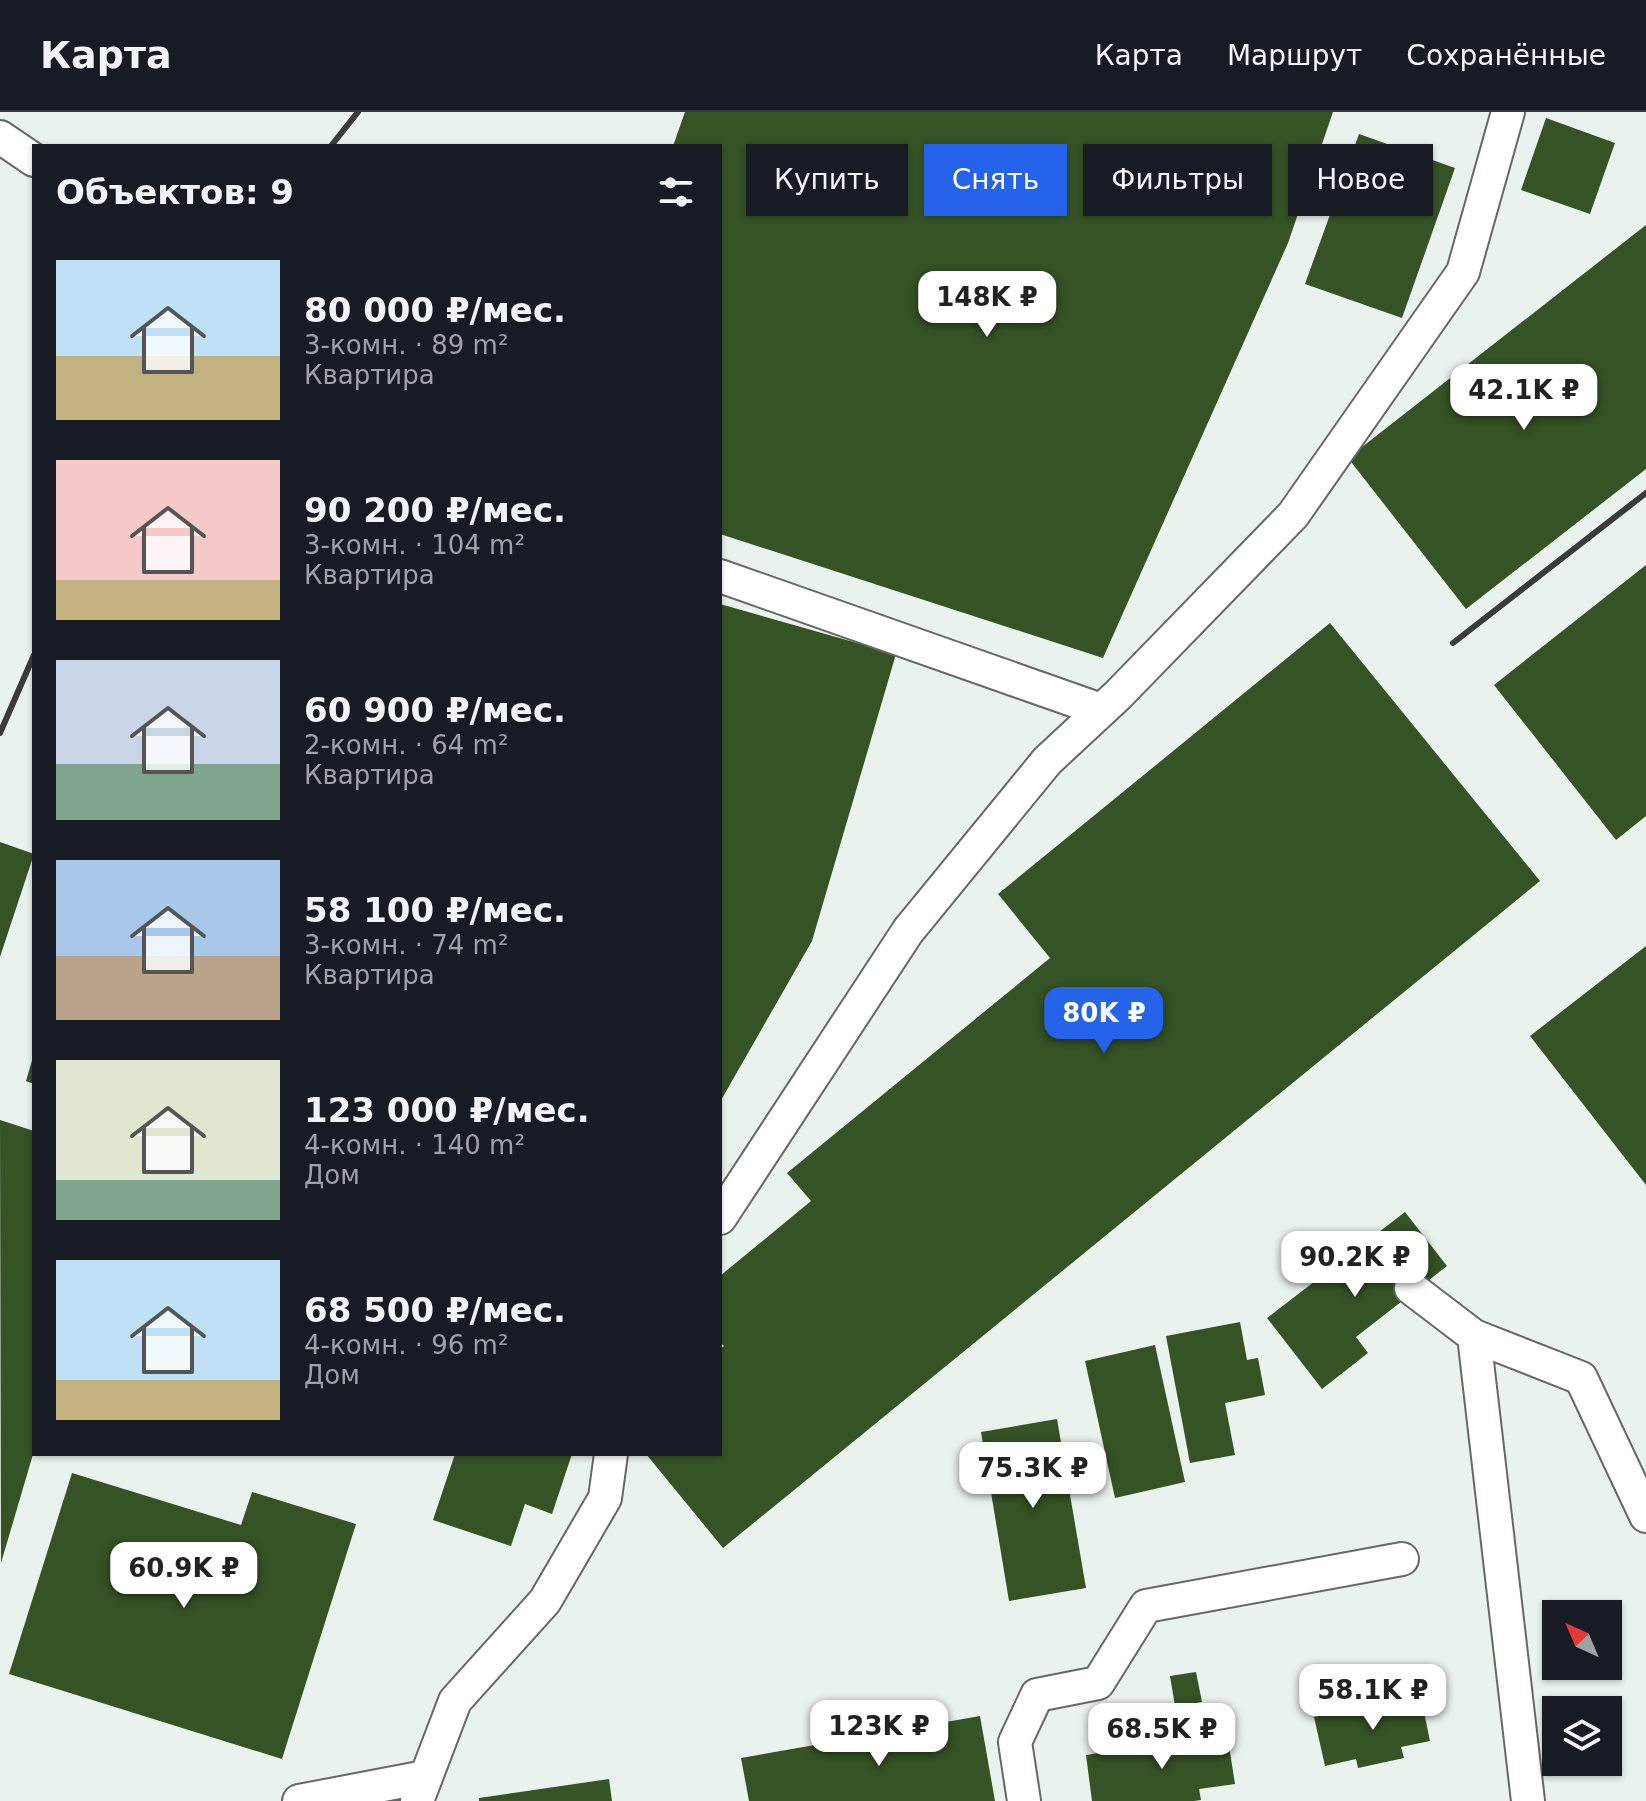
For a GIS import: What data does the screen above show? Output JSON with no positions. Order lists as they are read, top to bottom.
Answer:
{
  "north": "top left",
  "page": {
    "header": "Карта",
    "nav": ["Карта", "Маршрут", "Сохранённые"],
    "chip": [
      "Купить",
      "Снять",
      "Фильтры",
      "Новое"
    ],
    "heading": "Объектов: 9",
    "list": [
      {
        "name": "80 000 ₽/мес.",
        "note": "3-комн. · 89 m² · Квартира"
      },
      {
        "name": "90 200 ₽/мес.",
        "note": "3-комн. · 104 m² · Квартира"
      },
      {
        "name": "60 900 ₽/мес.",
        "note": "2-комн. · 64 m² · Квартира"
      },
      {
        "name": "58 100 ₽/мес.",
        "note": "3-комн. · 74 m² · Квартира"
      },
      {
        "name": "123 000 ₽/мес.",
        "note": "4-комн. · 140 m² · Дом"
      },
      {
        "name": "68 500 ₽/мес.",
        "note": "4-комн. · 96 m² · Дом"
      }
    ],
    "price": [
      "148K ₽",
      "42.1K ₽",
      "80K ₽",
      "90.2K ₽",
      "75.3K ₽",
      "60.9K ₽",
      "58.1K ₽",
      "123K ₽",
      "68.5K ₽"
    ]
  }
}
